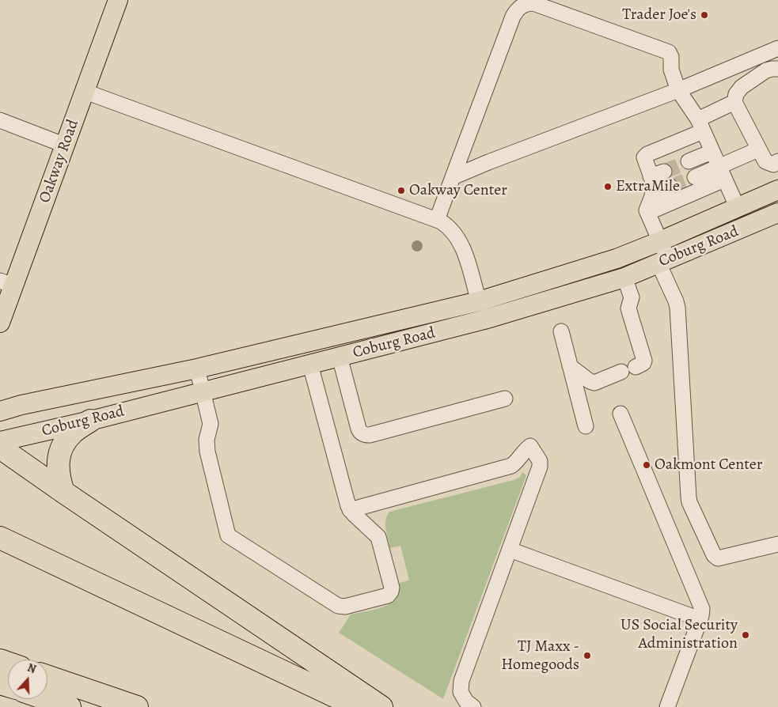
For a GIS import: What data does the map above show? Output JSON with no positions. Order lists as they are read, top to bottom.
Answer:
{
  "streets": {
    "main road": ["Oakway Road", "Coburg Road"]
  },
  "places": [
    "Trader Joe's",
    "ExtraMile",
    "Oakway Center",
    "Oakmont Center",
    "US Social Security Administration",
    "TJ Maxx - Homegoods"
  ],
  "north": "top"
}
